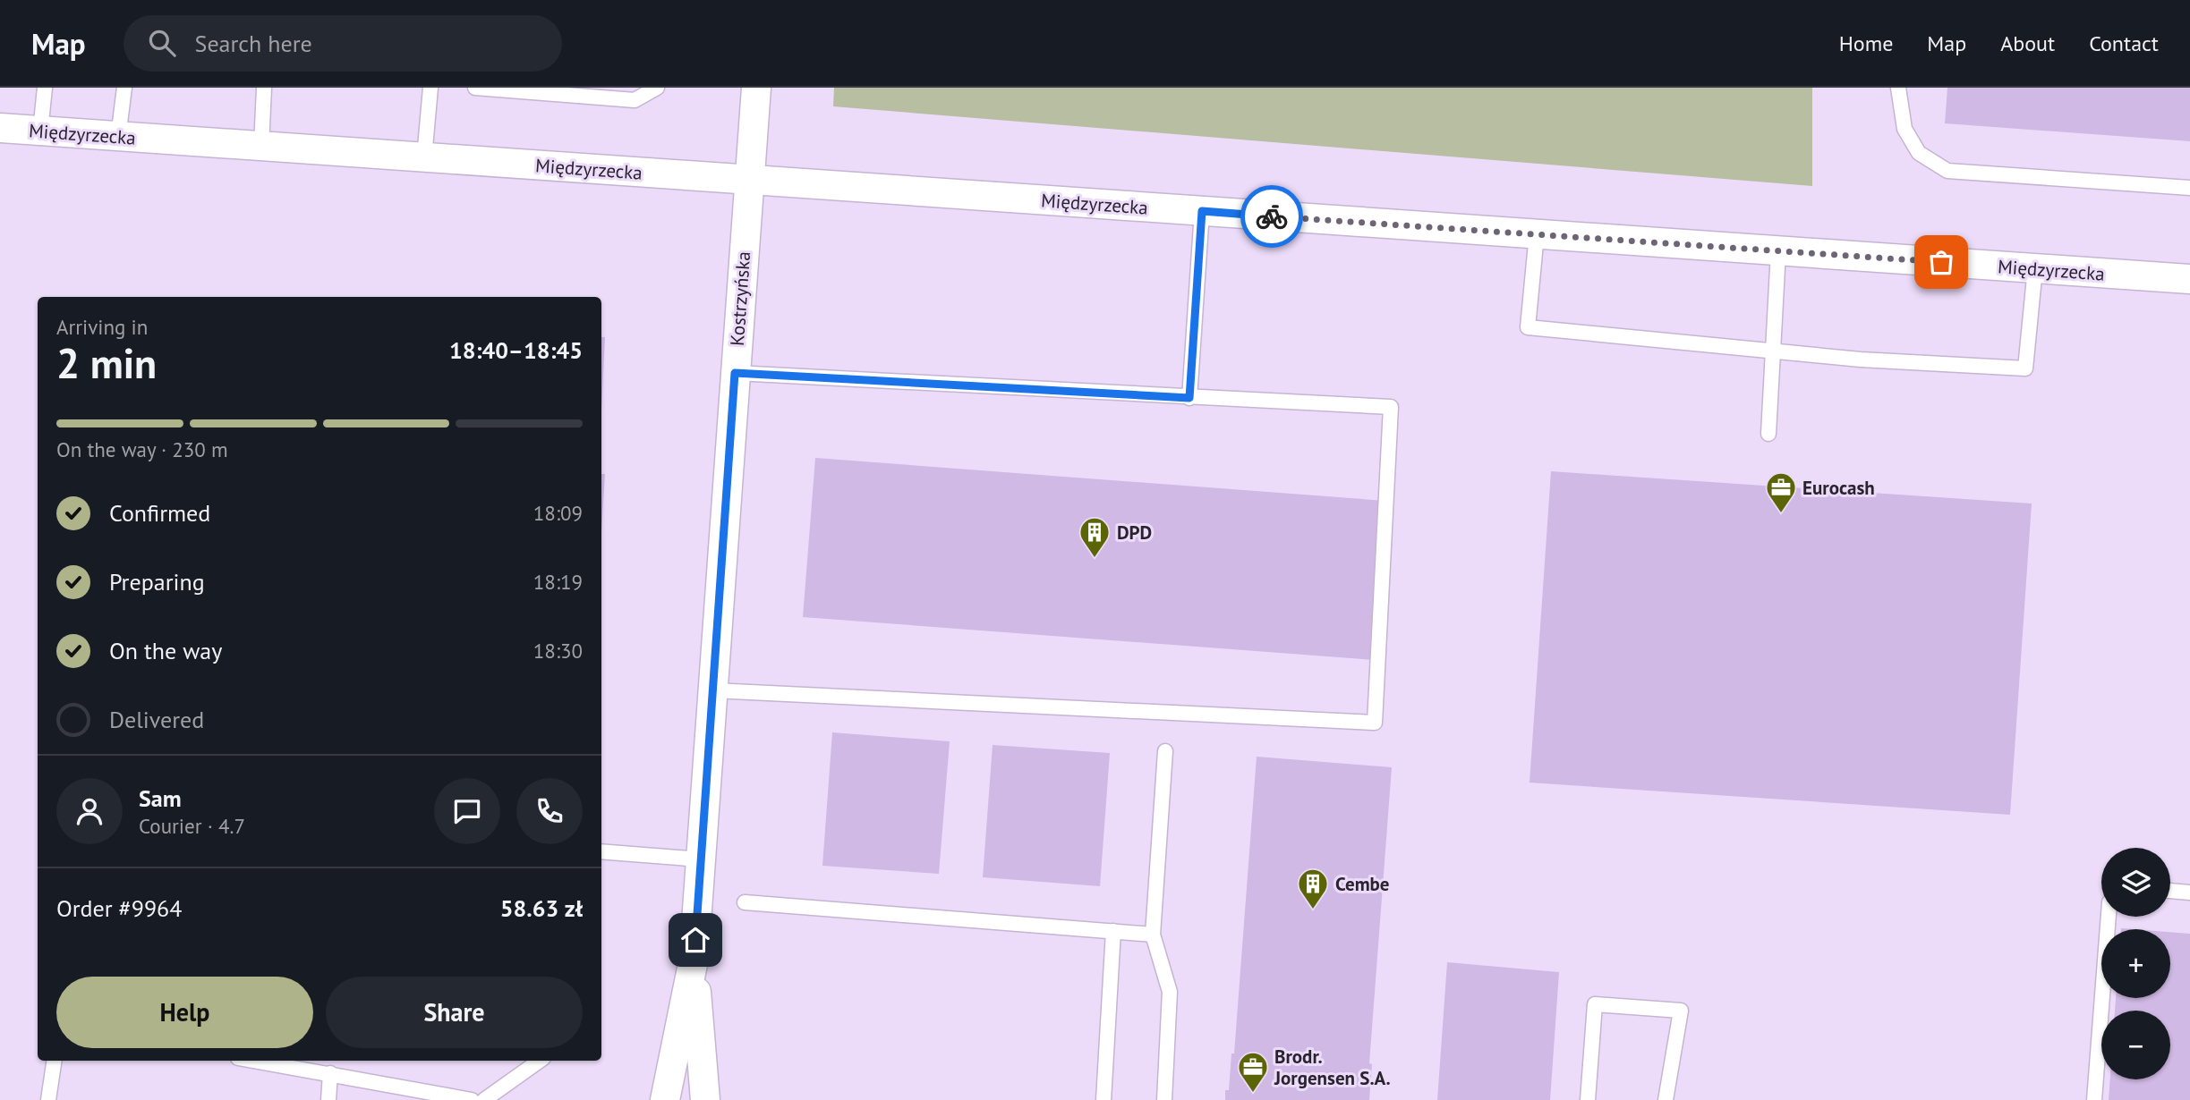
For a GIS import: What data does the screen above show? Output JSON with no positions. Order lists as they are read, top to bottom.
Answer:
{
  "streets": {
    "street": ["Międzyrzecka", "Kostrzyńska"]
  },
  "crossings": [
    ["Międzyrzecka", "Kostrzyńska"]
  ],
  "places": {
    "office": ["Eurocash", "Brodr. Jorgensen S.A."],
    "building": ["DPD", "Cembe"]
  },
  "page": {
    "header": "Map",
    "search": "Search here",
    "nav": [
      "Home",
      "Map",
      "About",
      "Contact"
    ],
    "heading": ["2 min", "Arriving in", "18:40–18:45"],
    "panel": [
      "Sam",
      "Courier · 4.7",
      "Order #9964",
      "58.63 zł"
    ],
    "bar": "On the way · 230 m",
    "list": [
      ["Confirmed", "18:09"],
      ["Preparing", "18:19"],
      ["On the way", "18:30"],
      "Delivered"
    ],
    "map_buttons": ["+", "−"],
    "buttons": ["Help", "Share"]
  }
}
